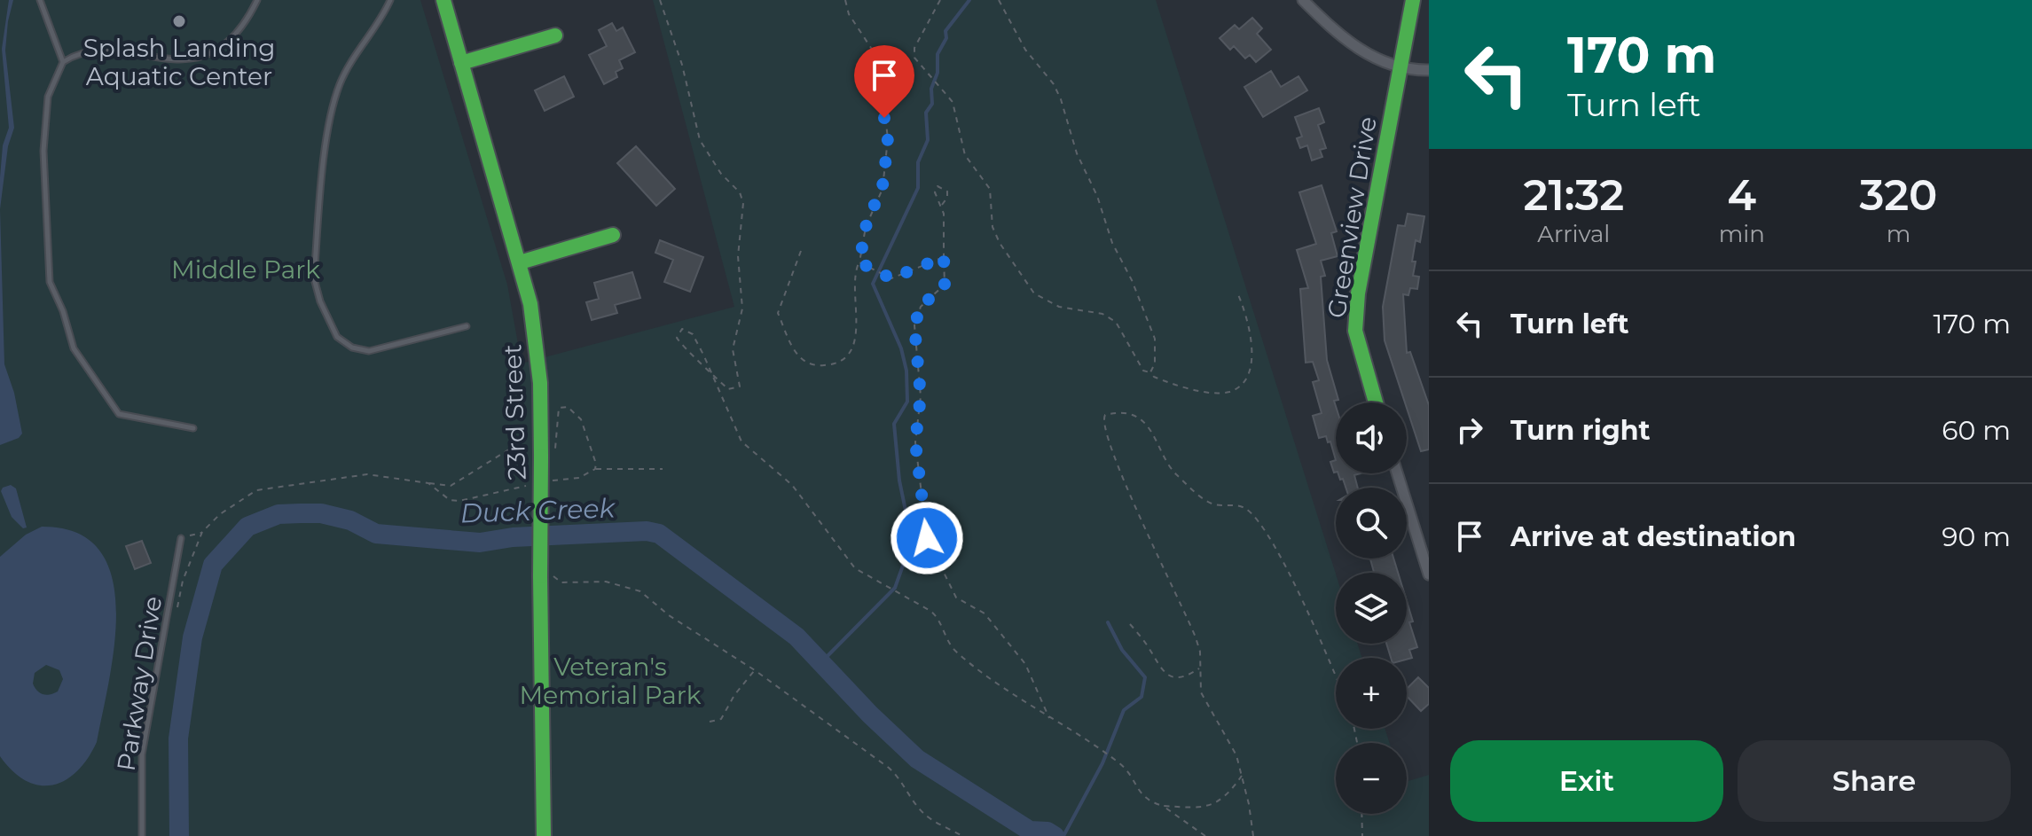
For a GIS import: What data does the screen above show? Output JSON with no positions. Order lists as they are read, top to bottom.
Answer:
{
  "streets": {
    "street": ["Greenview Drive", "23rd Street"],
    "lane": ["Parkway Drive"]
  },
  "water": ["Duck Creek"],
  "parks": ["Middle Park", "Veteran's Memorial Park"],
  "places": ["Splash Landing Aquatic Center"],
  "page": {
    "turn": ["170 m", "Turn left"],
    "eta": [
      "21:32",
      "Arrival",
      "4",
      "min",
      "320",
      "m"
    ],
    "list": [
      {
        "name": "Turn left",
        "value": "170 m"
      },
      {
        "name": "Turn right",
        "value": "60 m"
      },
      {
        "name": "Arrive at destination",
        "value": "90 m"
      }
    ],
    "map_buttons": ["+", "−"],
    "buttons": ["Exit", "Share"]
  }
}
